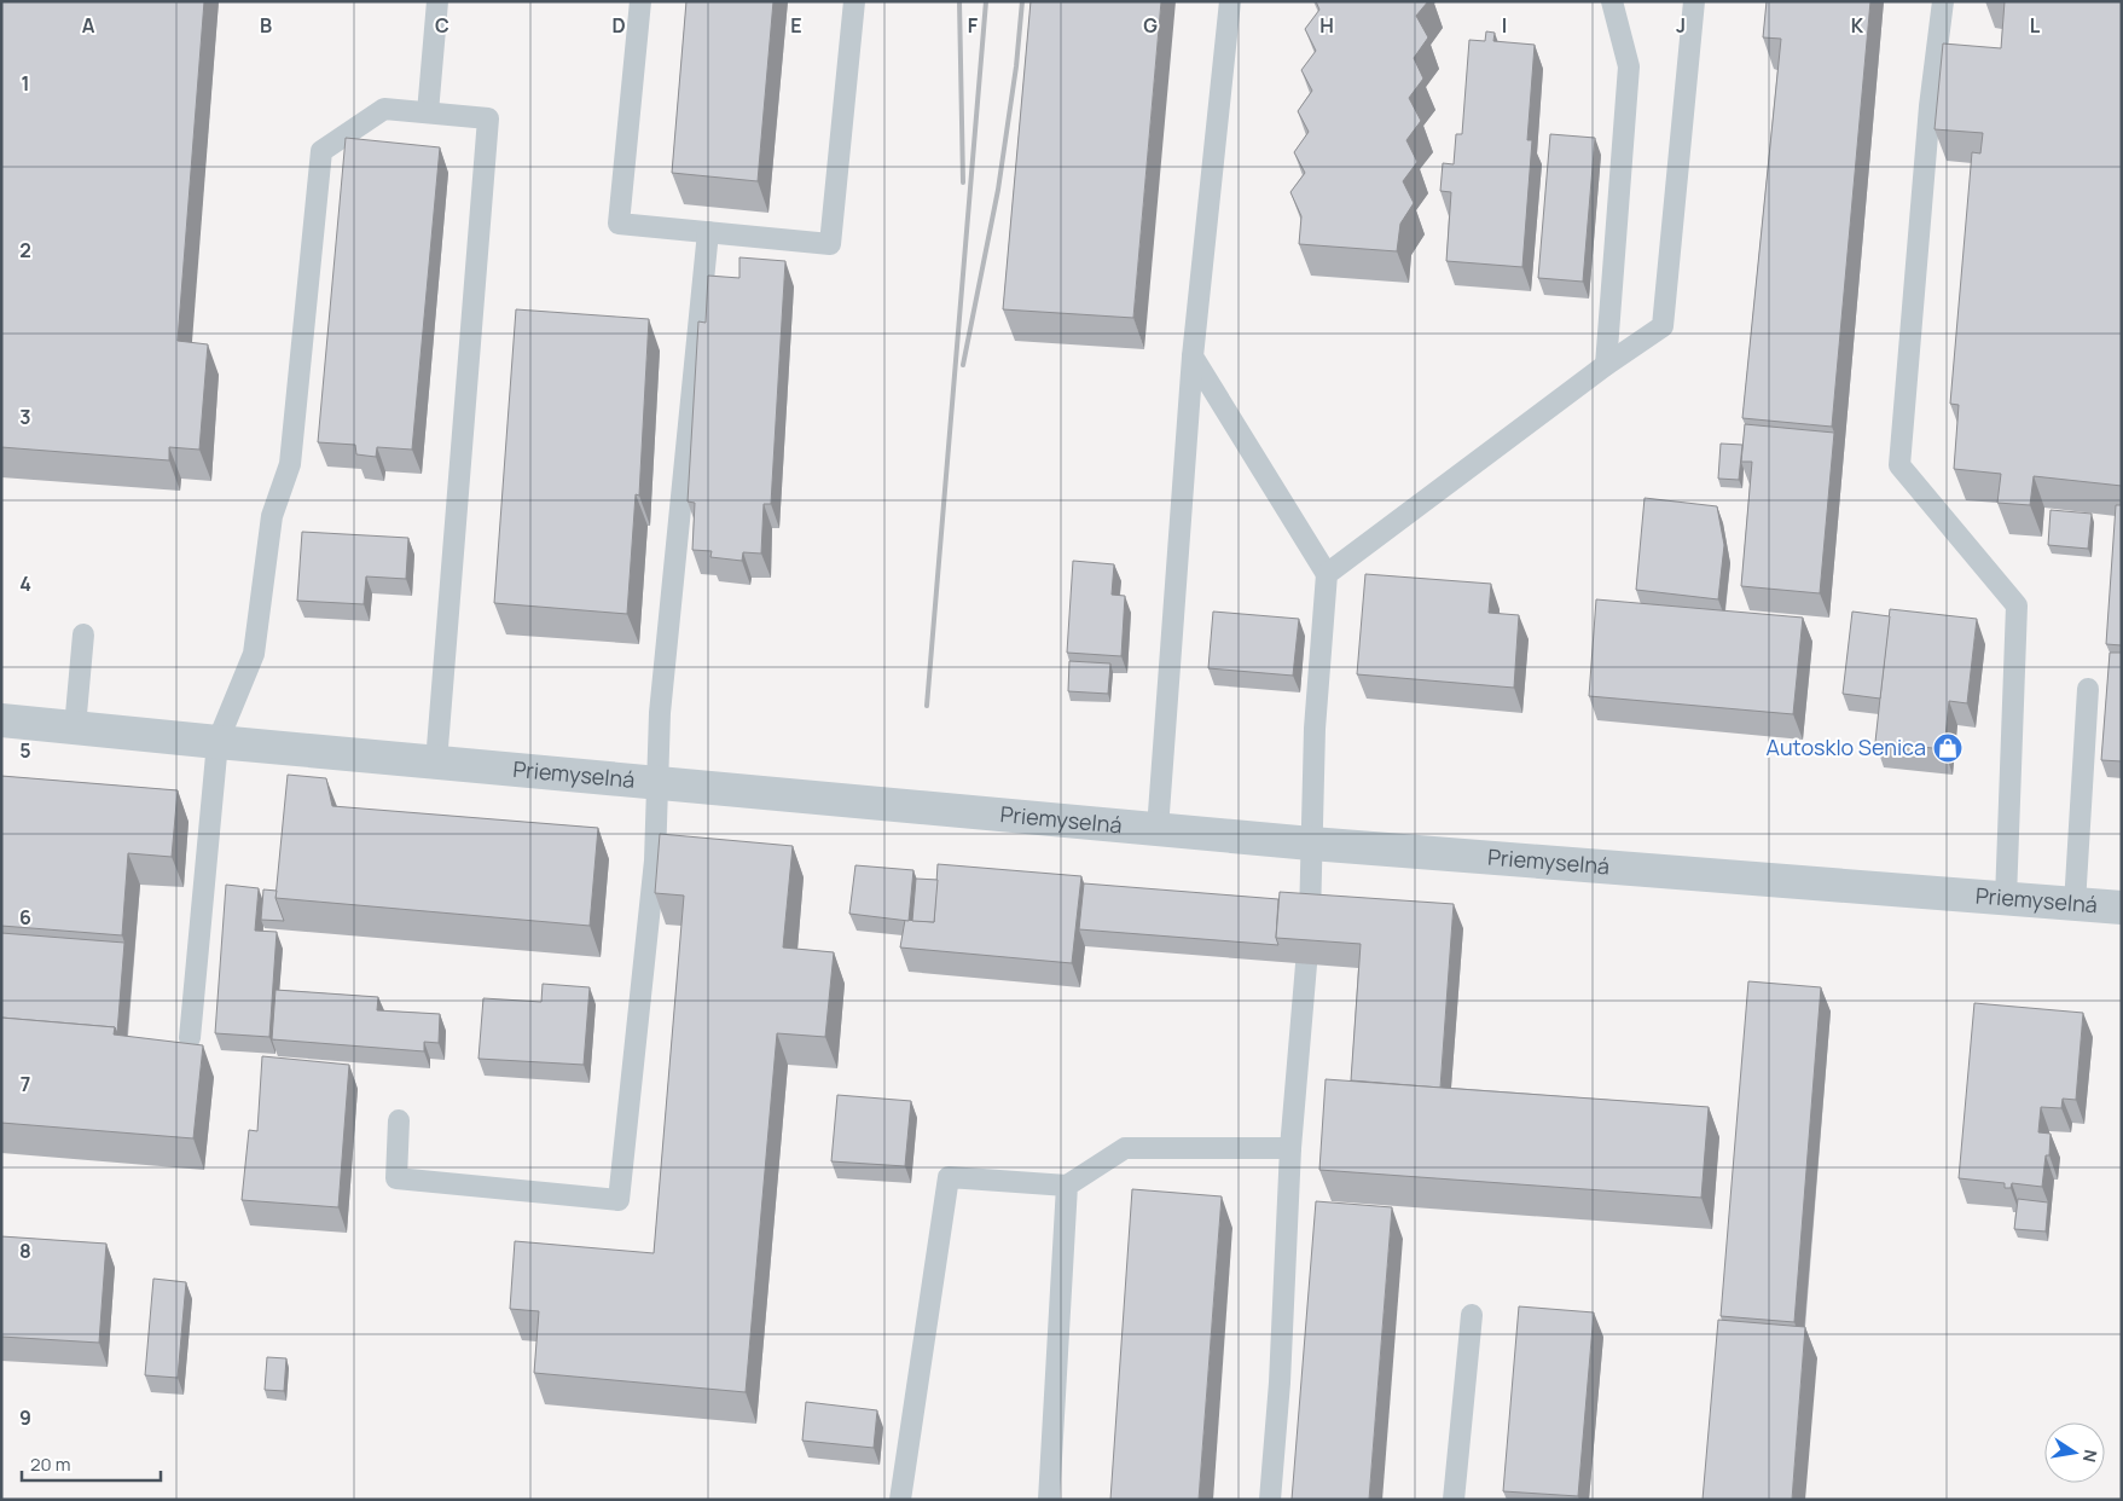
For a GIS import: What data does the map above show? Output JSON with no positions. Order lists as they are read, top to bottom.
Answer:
{
  "streets": {
    "street": ["Priemyselná"]
  },
  "places": {
    "shop": ["Autosklo Senica"]
  },
  "scale_bar": "20 m",
  "north": "right",
  "grid": {
    "columns": [
      "A",
      "B",
      "C",
      "D",
      "E",
      "F",
      "G",
      "H",
      "I",
      "J",
      "K",
      "L"
    ],
    "rows": [
      "1",
      "2",
      "3",
      "4",
      "5",
      "6",
      "7",
      "8",
      "9"
    ]
  }
}
